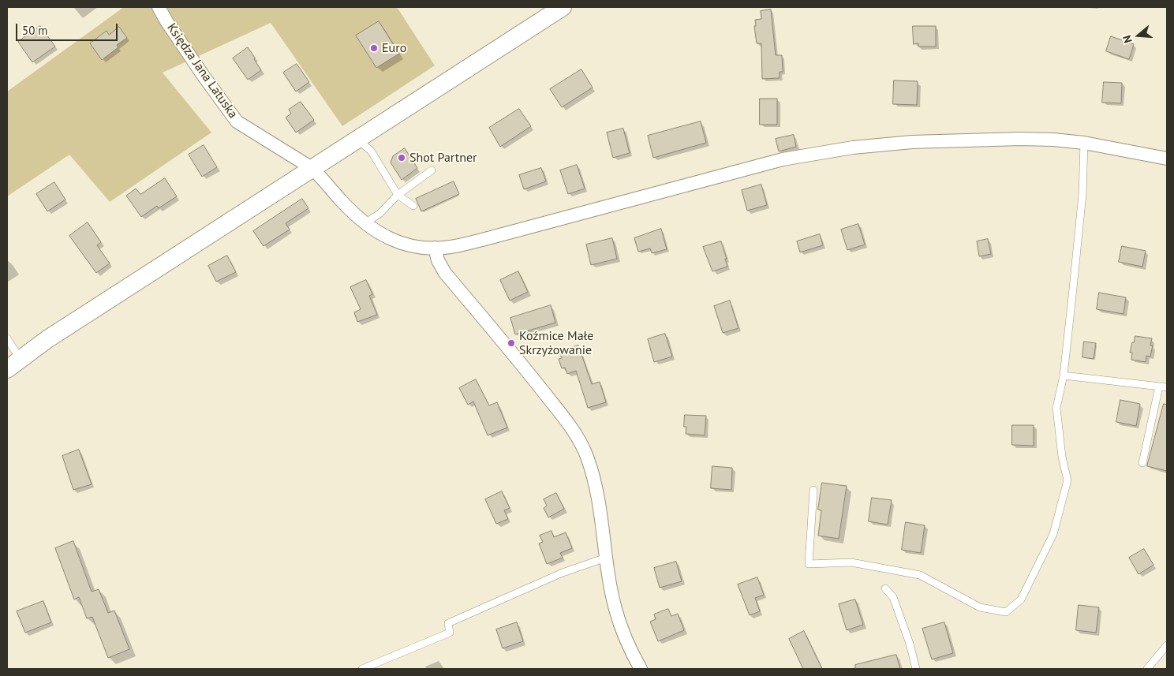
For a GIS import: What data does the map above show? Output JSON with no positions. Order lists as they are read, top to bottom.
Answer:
{
  "streets": {
    "street": ["Księdza Jana Latuska"]
  },
  "places": ["Euro", "Shot Partner", "Koźmice Małe Skrzyżowanie"],
  "scale_bar": "50 m",
  "north": "left"
}
